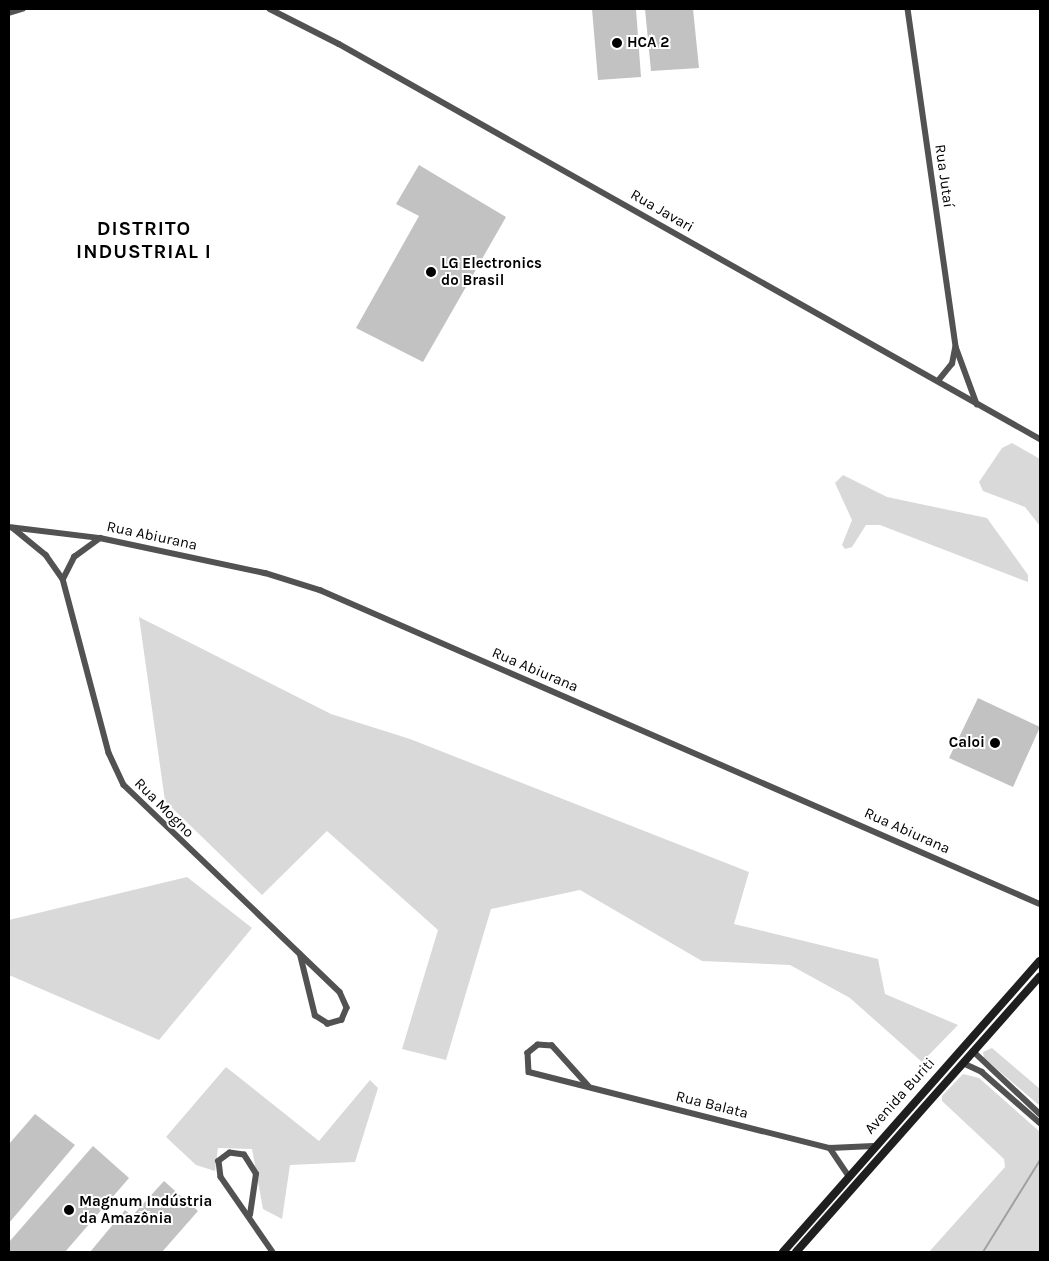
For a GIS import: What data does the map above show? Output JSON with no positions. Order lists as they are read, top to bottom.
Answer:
{
  "streets": {
    "main road": ["Avenida Buriti"],
    "street": [
      "Rua Jutaí",
      "Rua Javari",
      "Rua Abiurana",
      "Rua Mogno",
      "Rua Balata"
    ]
  },
  "crossings": [
    ["Rua Jutaí", "Rua Javari"],
    ["Rua Abiurana", "Rua Mogno"],
    ["Avenida Buriti", "Rua Balata"]
  ],
  "districts": ["DISTRITO INDUSTRIAL I"],
  "places": [
    "HCA 2",
    "LG Electronics do Brasil",
    "Caloi",
    "Magnum Indústria da Amazônia"
  ]
}
